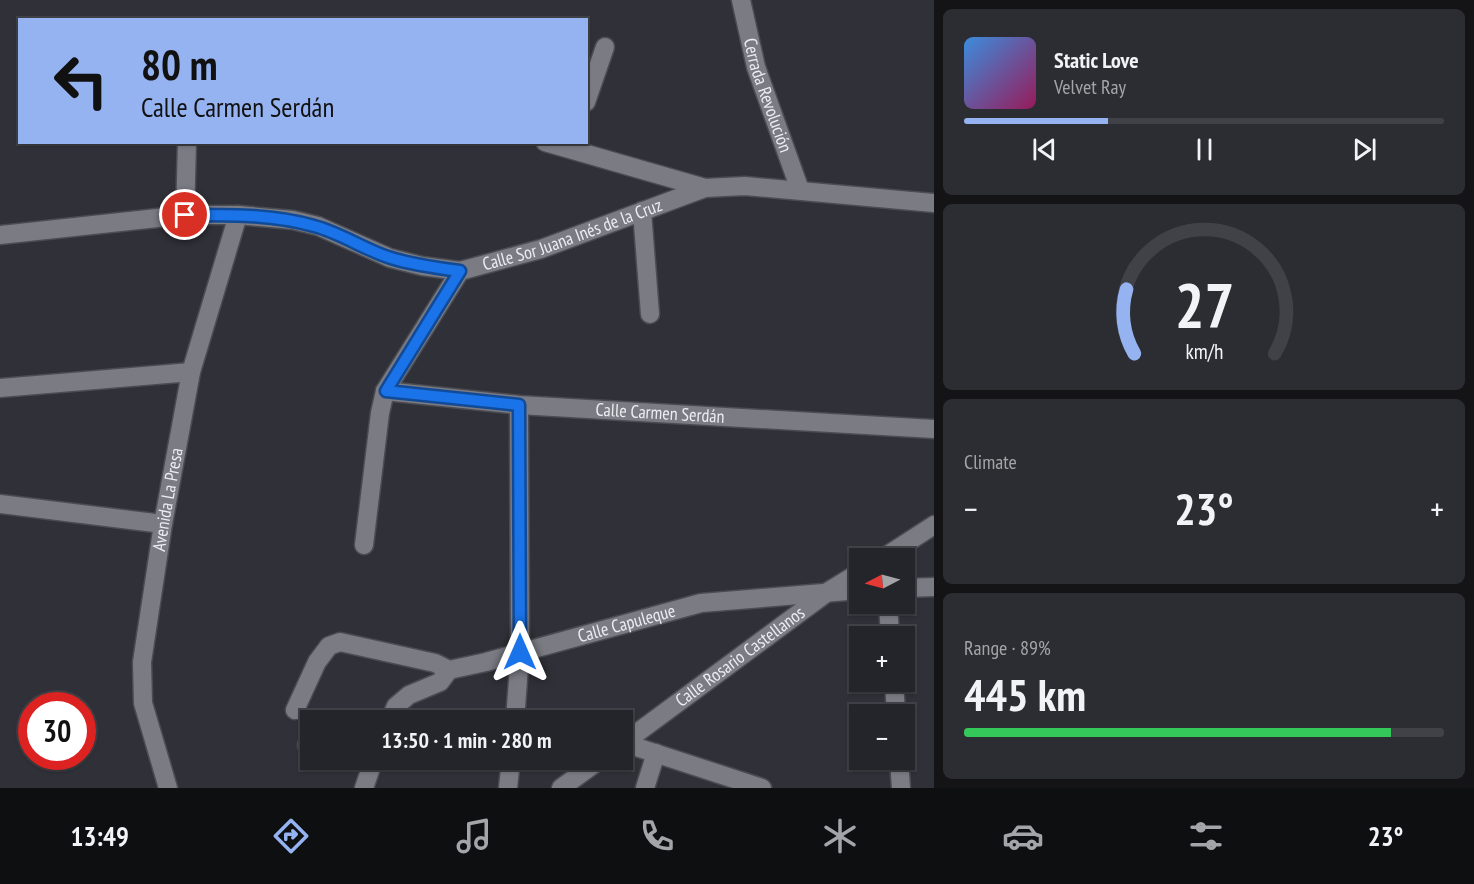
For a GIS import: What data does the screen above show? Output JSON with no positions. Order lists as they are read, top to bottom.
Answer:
{
  "streets": {
    "street": [
      "Cerrada Revolución",
      "Calle Sor Juana Inés de la Cruz",
      "Calle Carmen Serdán",
      "Avenida La Presa",
      "Calle Capuleque",
      "Calle Rosario Castellanos"
    ]
  },
  "crossings": [
    ["Cerrada Revolución", "Calle Sor Juana Inés de la Cruz"],
    ["Calle Sor Juana Inés de la Cruz", "Avenida La Presa"],
    ["Calle Capuleque", "Calle Rosario Castellanos"]
  ],
  "north": "left",
  "page": {
    "turn": ["80 m", "Calle Carmen Serdán"],
    "song": ["Static Love", "Velvet Ray"],
    "tile": [
      "Climate",
      ["Range · 89%", "445 km"]
    ],
    "heat": ["−", "23°", "+"],
    "map_buttons": ["+", "−"],
    "limit": "30",
    "trip": "13:50 · 1 min · 280 m",
    "tabs": ["13:49", "23°"],
    "gauge": ["27", "km/h"]
  }
}
